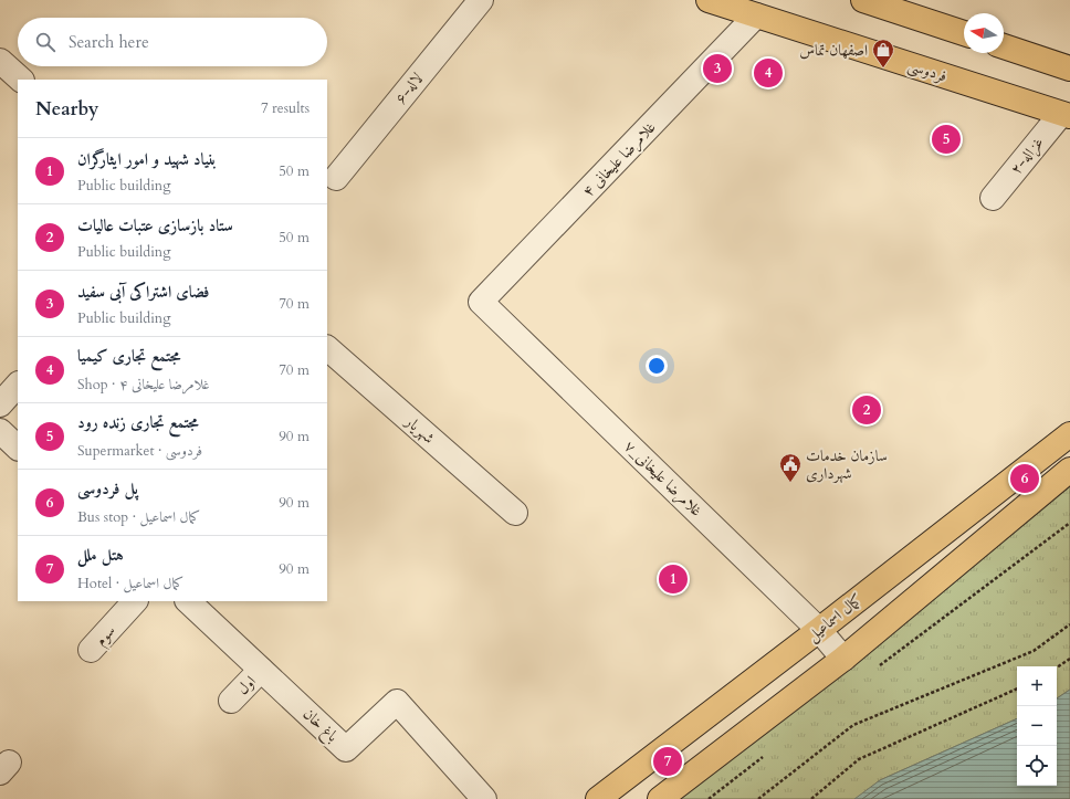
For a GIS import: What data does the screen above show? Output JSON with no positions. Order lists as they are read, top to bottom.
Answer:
{
  "streets": {
    "main road": ["فردوسی", "کمال اسماعیل"],
    "street": [
      "۶-لاله",
      "۲-غزاله",
      "۴ غلامرضا علیخانی",
      "شهریار",
      "۷_غلامرضا علیخانی",
      "سوم",
      "اول",
      "باغ خان"
    ]
  },
  "crossings": [
    ["فردوسی", "۲-غزاله"],
    ["فردوسی", "۴ غلامرضا علیخانی"],
    ["۴ غلامرضا علیخانی", "۷_غلامرضا علیخانی"],
    ["۷_غلامرضا علیخانی", "کمال اسماعیل"],
    ["اول", "باغ خان"]
  ],
  "places": {
    "shop": ["اصفهان تماس"],
    "public building": ["سازمان خدمات شهرداری"]
  },
  "north": "left",
  "page": {
    "search": "Search here",
    "pins": [
      "3",
      "4",
      "5",
      "2",
      "6",
      "1",
      "7"
    ],
    "heading": ["Nearby", "7 results"],
    "list": [
      {
        "mark": "1",
        "name": "بنیاد شهید و امور ایثارگران",
        "note": "Public building",
        "value": "50 m"
      },
      {
        "mark": "2",
        "name": "ستاد بازسازی عتبات عالیات",
        "note": "Public building",
        "value": "50 m"
      },
      {
        "mark": "3",
        "name": "فضای اشتراکی آبی سفید",
        "note": "Public building",
        "value": "70 m"
      },
      {
        "mark": "4",
        "name": "مجتمع تجاری کیمیا",
        "note": "Shop · ۴ غلامرضا علیخانی",
        "value": "70 m"
      },
      {
        "mark": "5",
        "name": "مجتمع تجاری زنده رود",
        "note": "Supermarket · فردوسی",
        "value": "90 m"
      },
      {
        "mark": "6",
        "name": "پل فردوسی",
        "note": "Bus stop · کمال اسماعیل",
        "value": "90 m"
      },
      {
        "mark": "7",
        "name": "هتل ملل",
        "note": "Hotel · کمال اسماعیل",
        "value": "90 m"
      }
    ],
    "map_buttons": ["+", "−"]
  }
}
